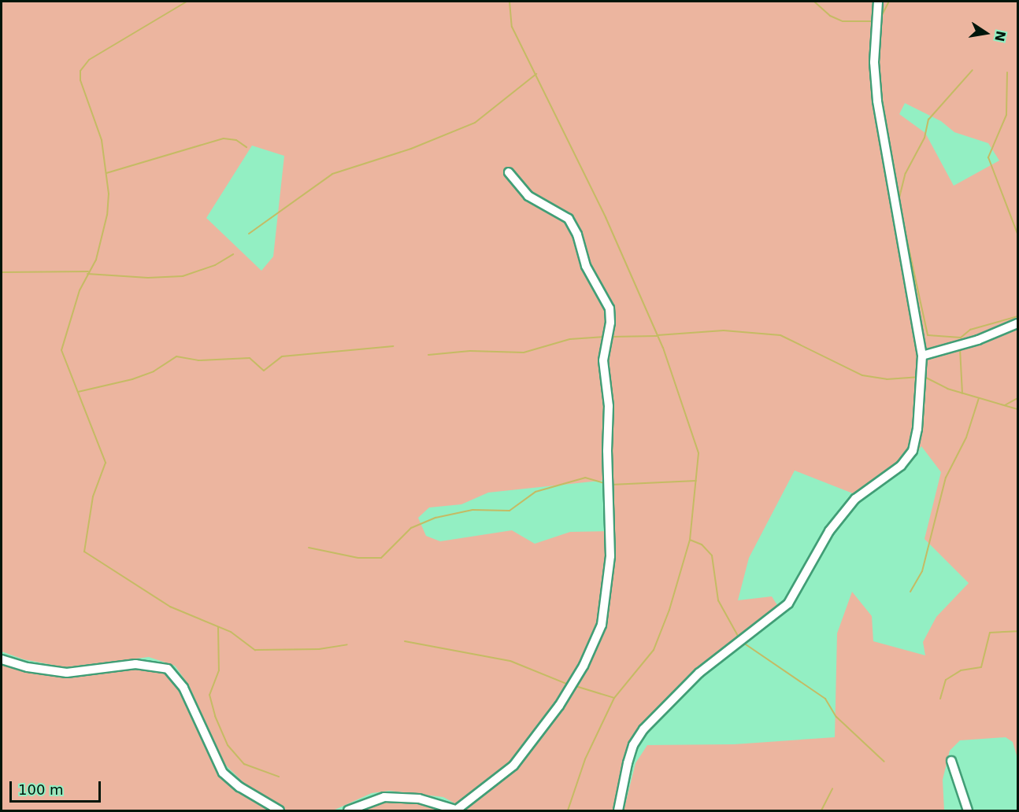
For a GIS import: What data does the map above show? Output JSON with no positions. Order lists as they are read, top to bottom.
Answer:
{
  "scale_bar": "100 m",
  "north": "right"
}
